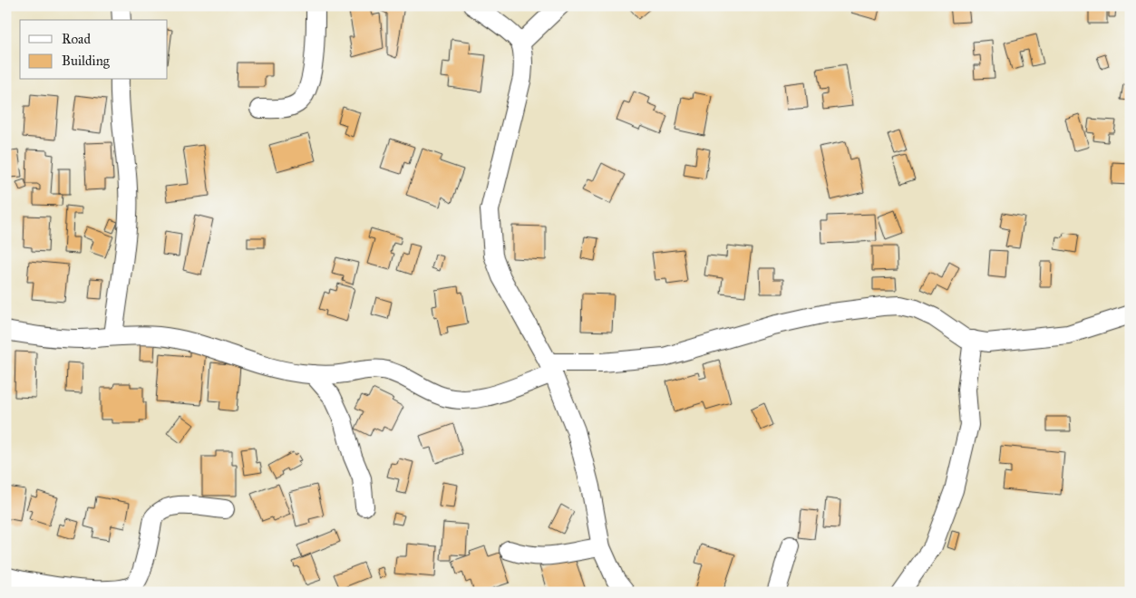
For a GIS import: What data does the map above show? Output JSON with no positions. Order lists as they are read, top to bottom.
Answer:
{
  "legend": ["Road", "Building"]
}
